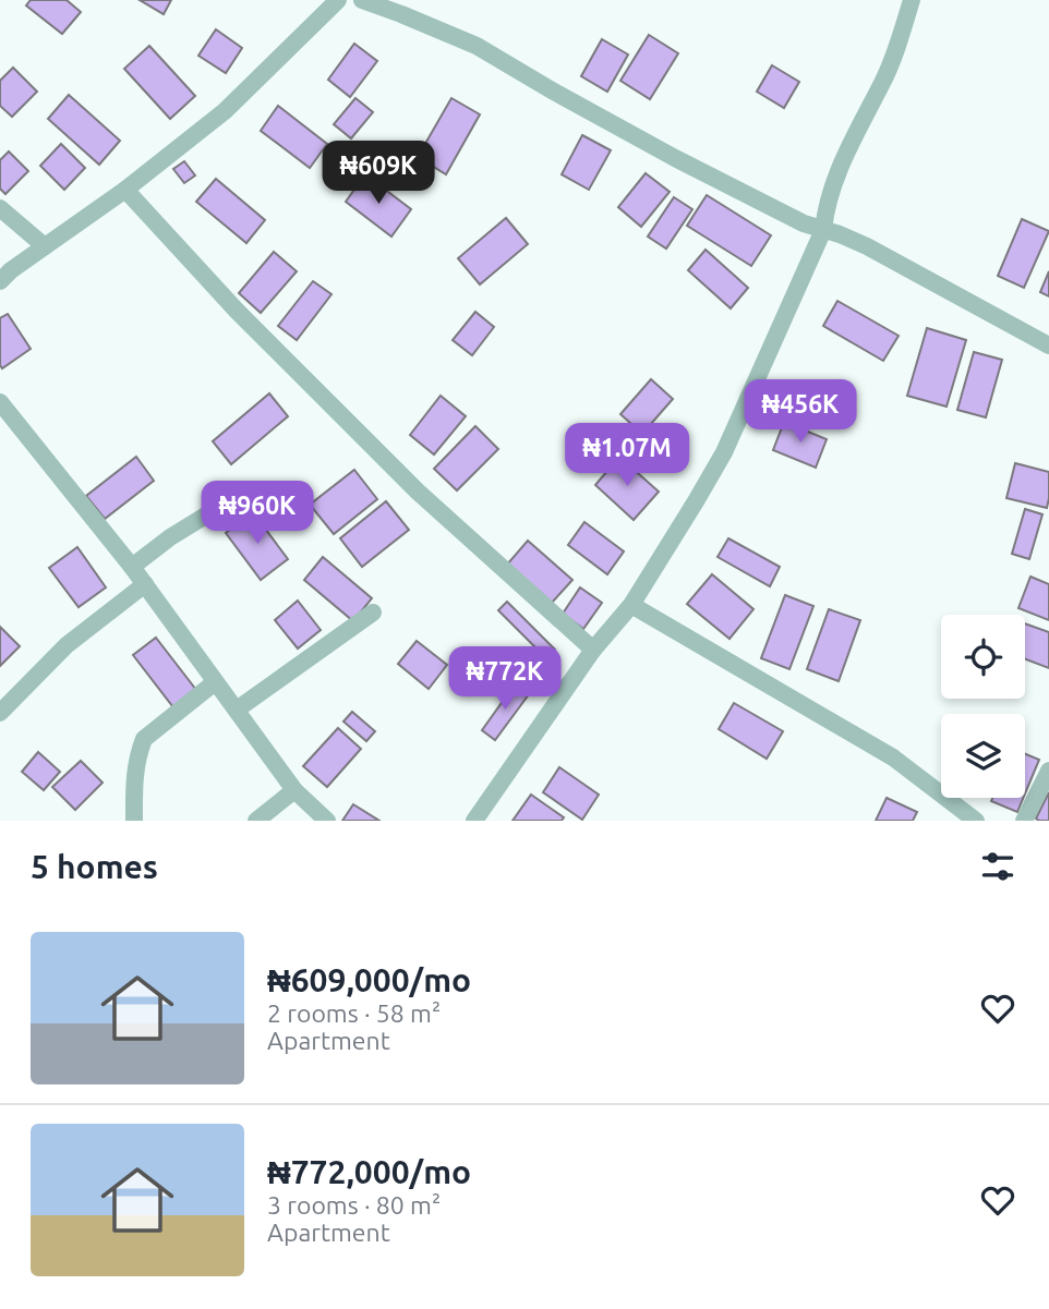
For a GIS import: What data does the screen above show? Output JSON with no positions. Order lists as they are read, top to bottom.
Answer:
{
  "page": {
    "price": [
      "₦609K",
      "₦456K",
      "₦1.07M",
      "₦960K",
      "₦772K"
    ],
    "heading": "5 homes",
    "list": [
      {
        "name": "₦609,000/mo",
        "note": "2 rooms · 58 m² · Apartment"
      },
      {
        "name": "₦772,000/mo",
        "note": "3 rooms · 80 m² · Apartment"
      }
    ]
  }
}
